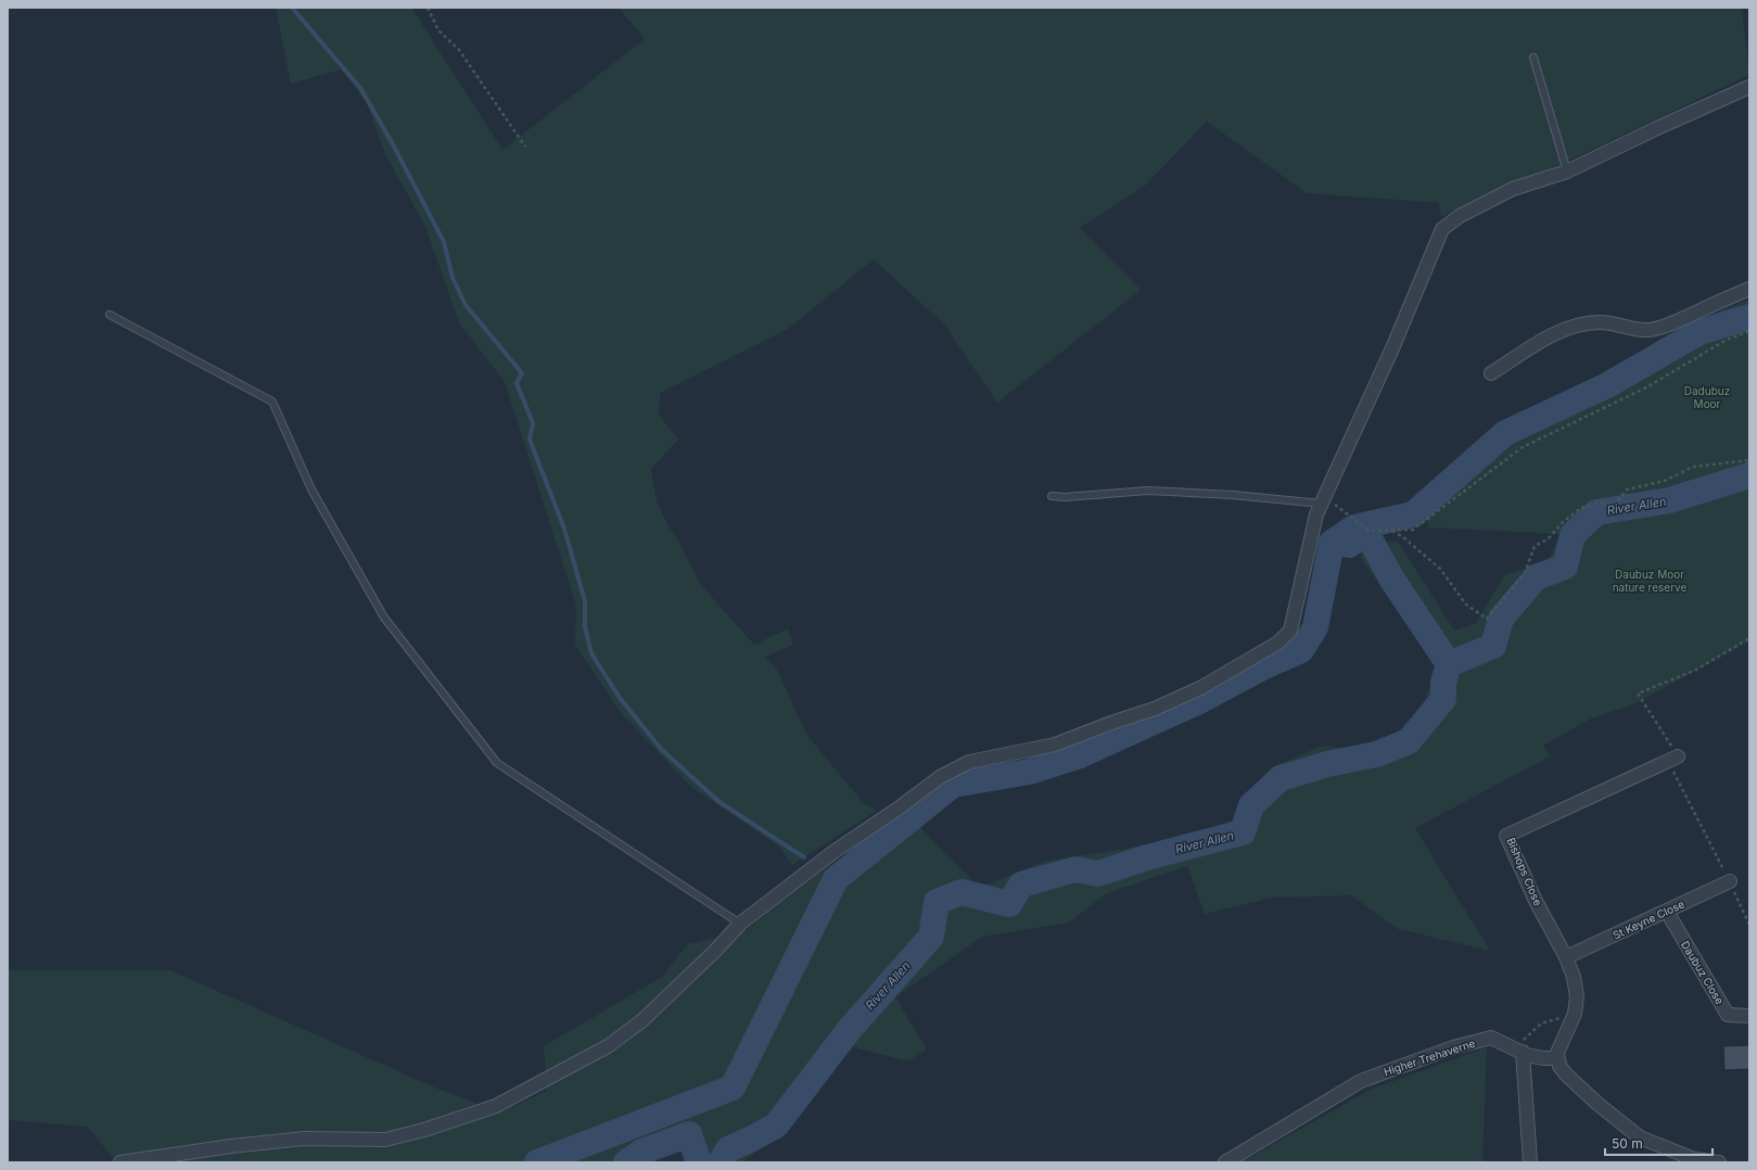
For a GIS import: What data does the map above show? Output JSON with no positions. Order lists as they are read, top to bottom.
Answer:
{
  "streets": {
    "street": [
      "Bishops Close",
      "St Keyne Close",
      "Daubuz Close",
      "Higher Trehaverne"
    ]
  },
  "crossings": [
    ["Bishops Close", "St Keyne Close"],
    ["Bishops Close", "Higher Trehaverne"],
    ["St Keyne Close", "Daubuz Close"]
  ],
  "water": ["River Allen"],
  "parks": ["Dadubuz Moor", "Daubuz Moor nature reserve"],
  "scale_bar": "50 m"
}
